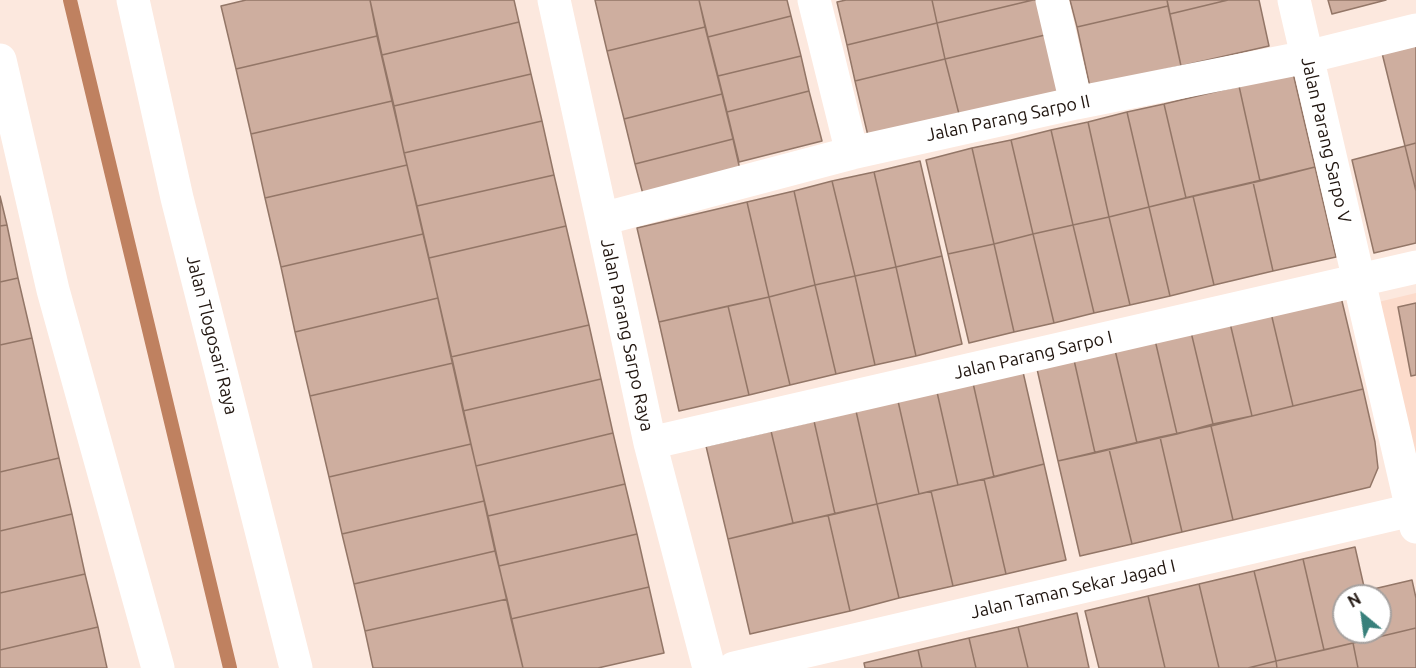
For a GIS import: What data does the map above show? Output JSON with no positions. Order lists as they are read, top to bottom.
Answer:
{
  "streets": {
    "street": [
      "Jalan Parang Sarpo II",
      "Jalan Parang Sarpo V",
      "Jalan Tlogosari Raya",
      "Jalan Parang Sarpo Raya",
      "Jalan Parang Sarpo I",
      "Jalan Taman Sekar Jagad I"
    ]
  },
  "crossings": [
    ["Jalan Parang Sarpo II", "Jalan Parang Sarpo V"],
    ["Jalan Parang Sarpo II", "Jalan Parang Sarpo Raya"],
    ["Jalan Parang Sarpo V", "Jalan Parang Sarpo I"],
    ["Jalan Parang Sarpo V", "Jalan Taman Sekar Jagad I"],
    ["Jalan Parang Sarpo Raya", "Jalan Parang Sarpo I"]
  ],
  "north": "top left"
}
